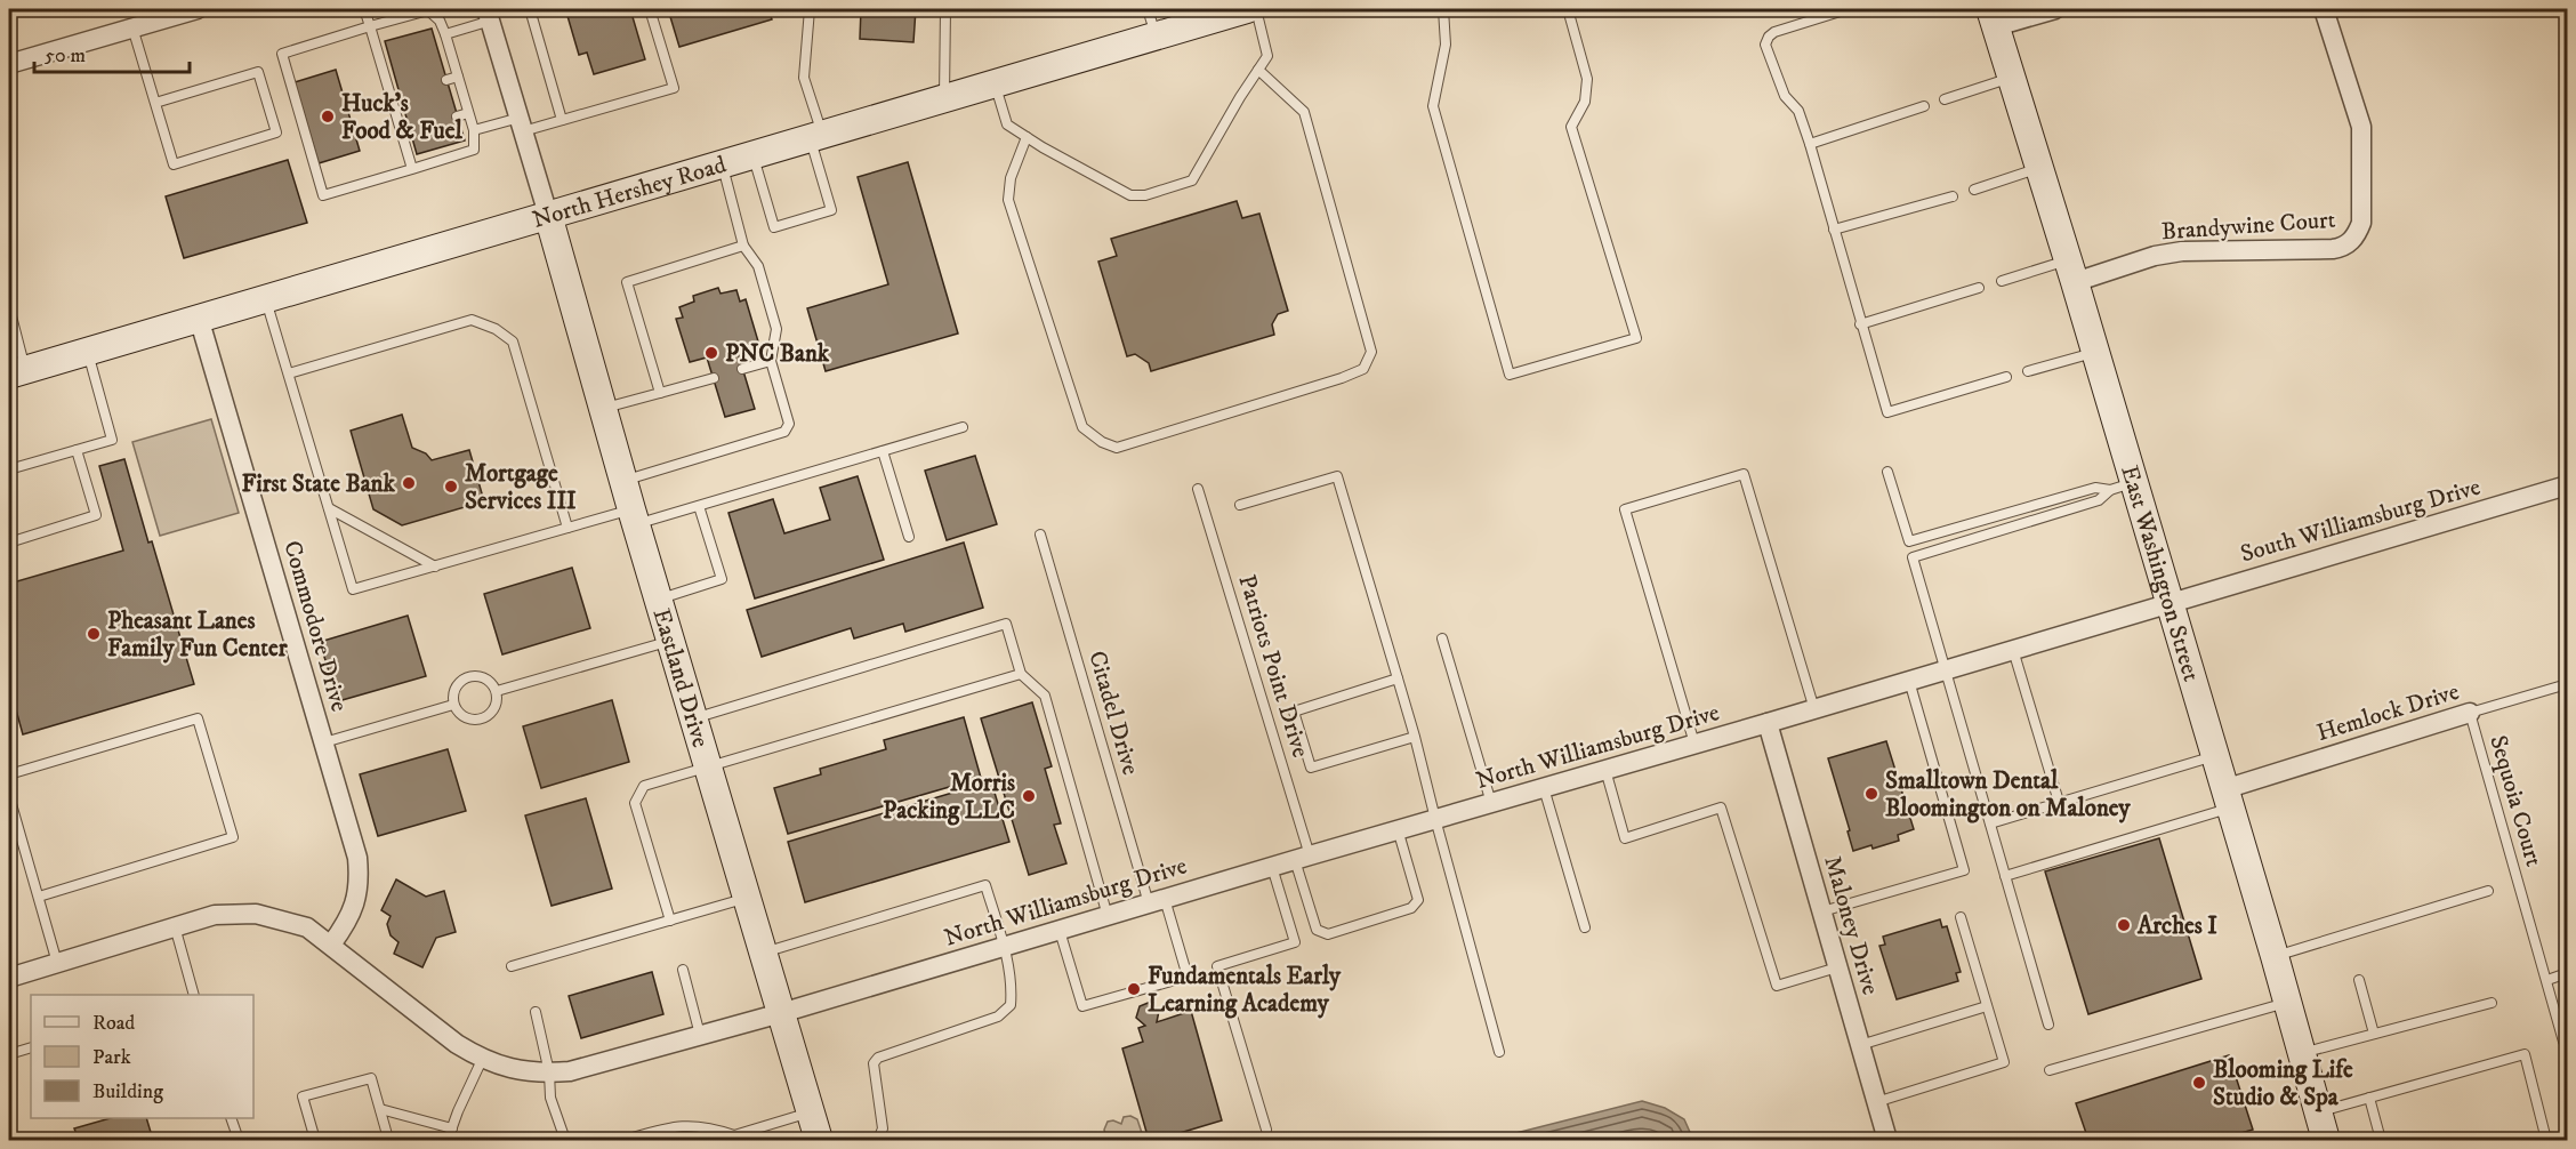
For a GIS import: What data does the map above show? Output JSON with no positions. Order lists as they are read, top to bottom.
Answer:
{
  "streets": {
    "main road": ["North Hershey Road", "East Washington Street", "Eastland Drive"],
    "street": [
      "Brandywine Court",
      "South Williamsburg Drive",
      "Commodore Drive",
      "Hemlock Drive",
      "North Williamsburg Drive",
      "Maloney Drive"
    ],
    "lane": ["Patriots Point Drive", "Citadel Drive", "Sequoia Court"]
  },
  "crossings": [
    ["North Hershey Road", "Commodore Drive"],
    ["North Hershey Road", "Eastland Drive"],
    ["Brandywine Court", "East Washington Street"],
    ["South Williamsburg Drive", "East Washington Street"],
    ["South Williamsburg Drive", "North Williamsburg Drive"],
    ["East Washington Street", "Hemlock Drive"],
    ["East Washington Street", "North Williamsburg Drive"],
    ["Commodore Drive", "North Williamsburg Drive"],
    ["Patriots Point Drive", "North Williamsburg Drive"],
    ["Eastland Drive", "North Williamsburg Drive"],
    ["Hemlock Drive", "Sequoia Court"],
    ["Citadel Drive", "North Williamsburg Drive"],
    ["North Williamsburg Drive", "Maloney Drive"]
  ],
  "places": [
    "Huck's Food & Fuel",
    "PNC Bank",
    "First State Bank",
    "Mortgage Services III",
    "Pheasant Lanes Family Fun Center",
    "Smalltown Dental Bloomington on Maloney",
    "Morris Packing LLC",
    "Arches I",
    "Fundamentals Early Learning Academy",
    "Blooming Life Studio & Spa"
  ],
  "legend": ["Road", "Park", "Building"],
  "scale_bar": "50 m"
}
